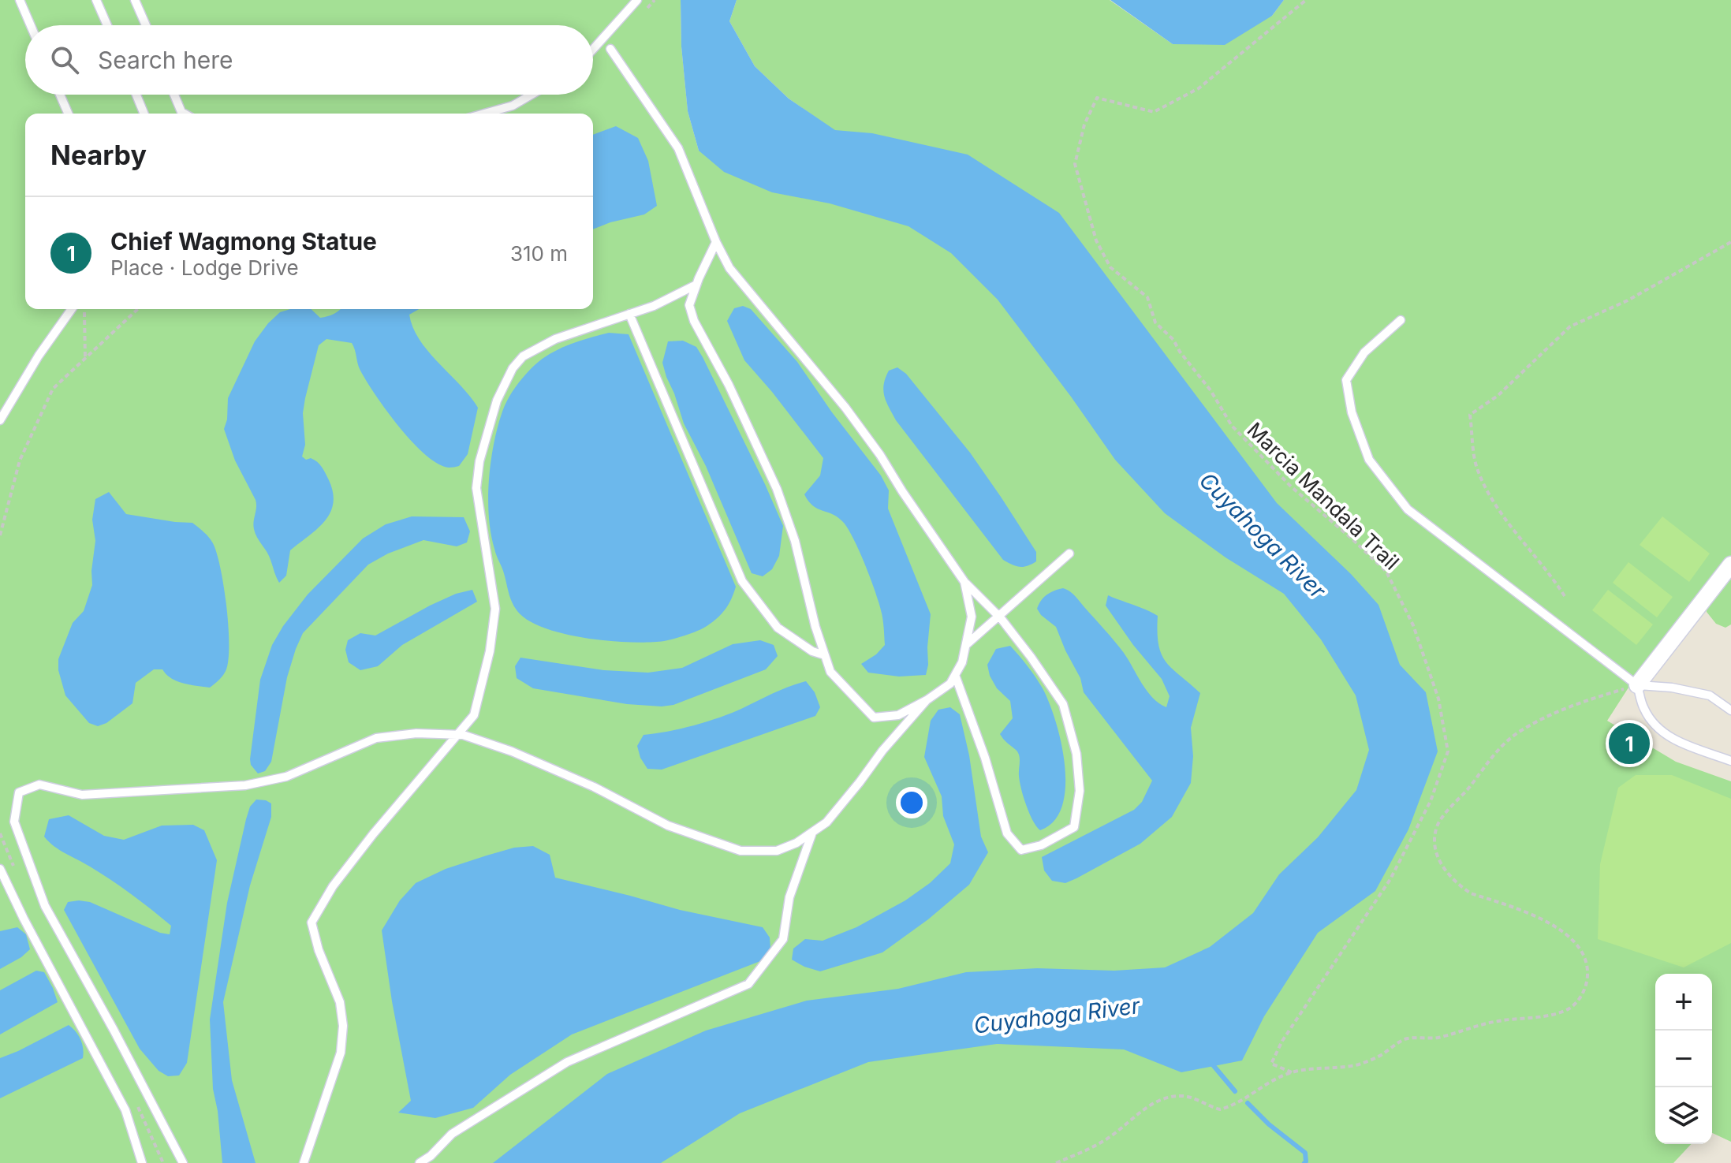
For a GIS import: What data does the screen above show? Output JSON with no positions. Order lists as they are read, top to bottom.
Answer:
{
  "streets": {
    "path": ["Marcia Mandala Trail"]
  },
  "water": ["Cuyahoga River"],
  "page": {
    "search": "Search here",
    "heading": "Nearby",
    "list": [
      {
        "mark": "1",
        "name": "Chief Wagmong Statue",
        "note": "Place · Lodge Drive",
        "value": "310 m"
      }
    ],
    "pins": "1",
    "map_buttons": ["+", "−"]
  }
}
